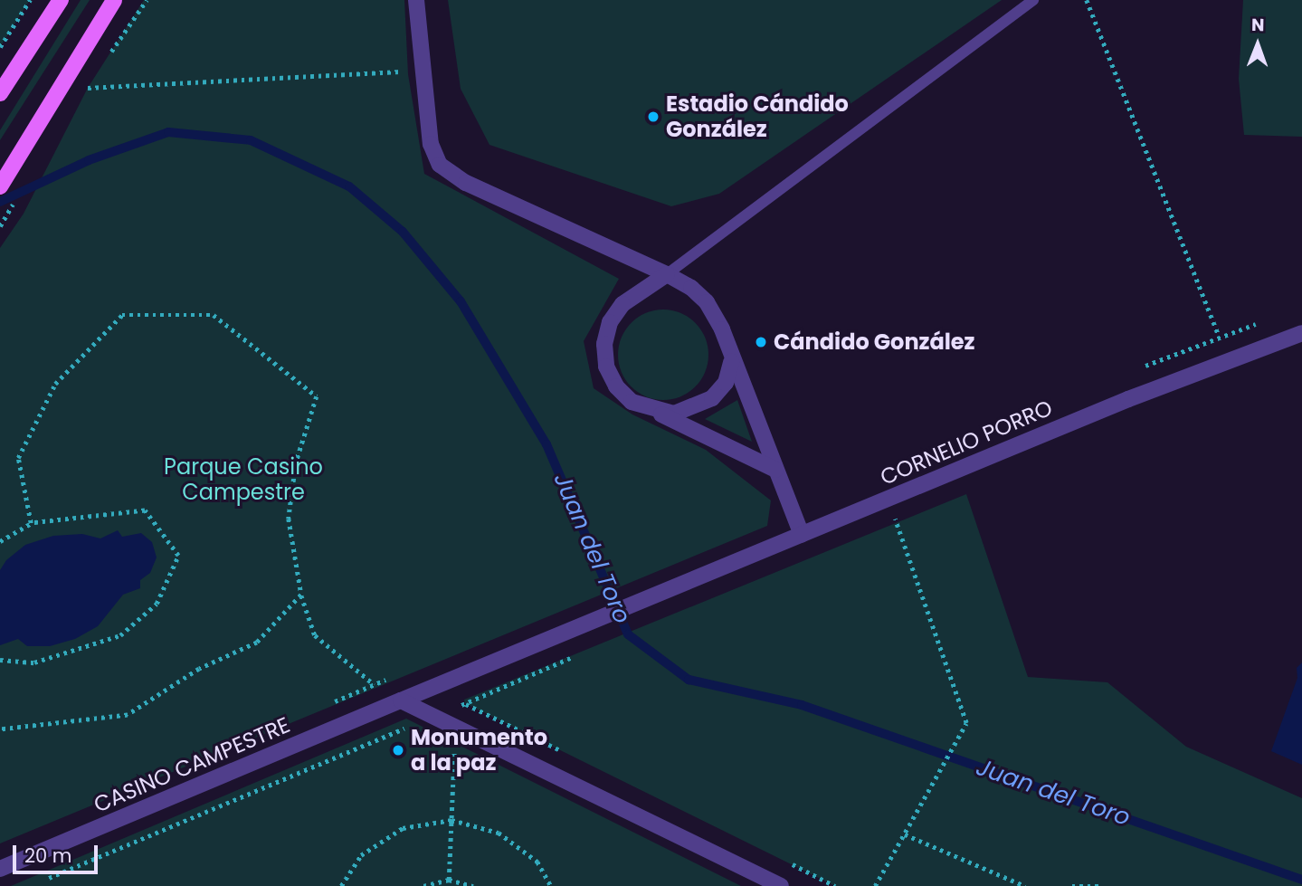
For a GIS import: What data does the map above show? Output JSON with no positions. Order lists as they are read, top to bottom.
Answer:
{
  "streets": {
    "street": ["CORNELIO PORRO", "CASINO CAMPESTRE"]
  },
  "crossings": [
    ["CORNELIO PORRO", "CASINO CAMPESTRE"]
  ],
  "water": ["Juan del Toro"],
  "parks": ["Parque Casino Campestre"],
  "places": ["Estadio Cándido González", "Cándido González", "Monumento a la paz"],
  "scale_bar": "20 m",
  "north": "top"
}
